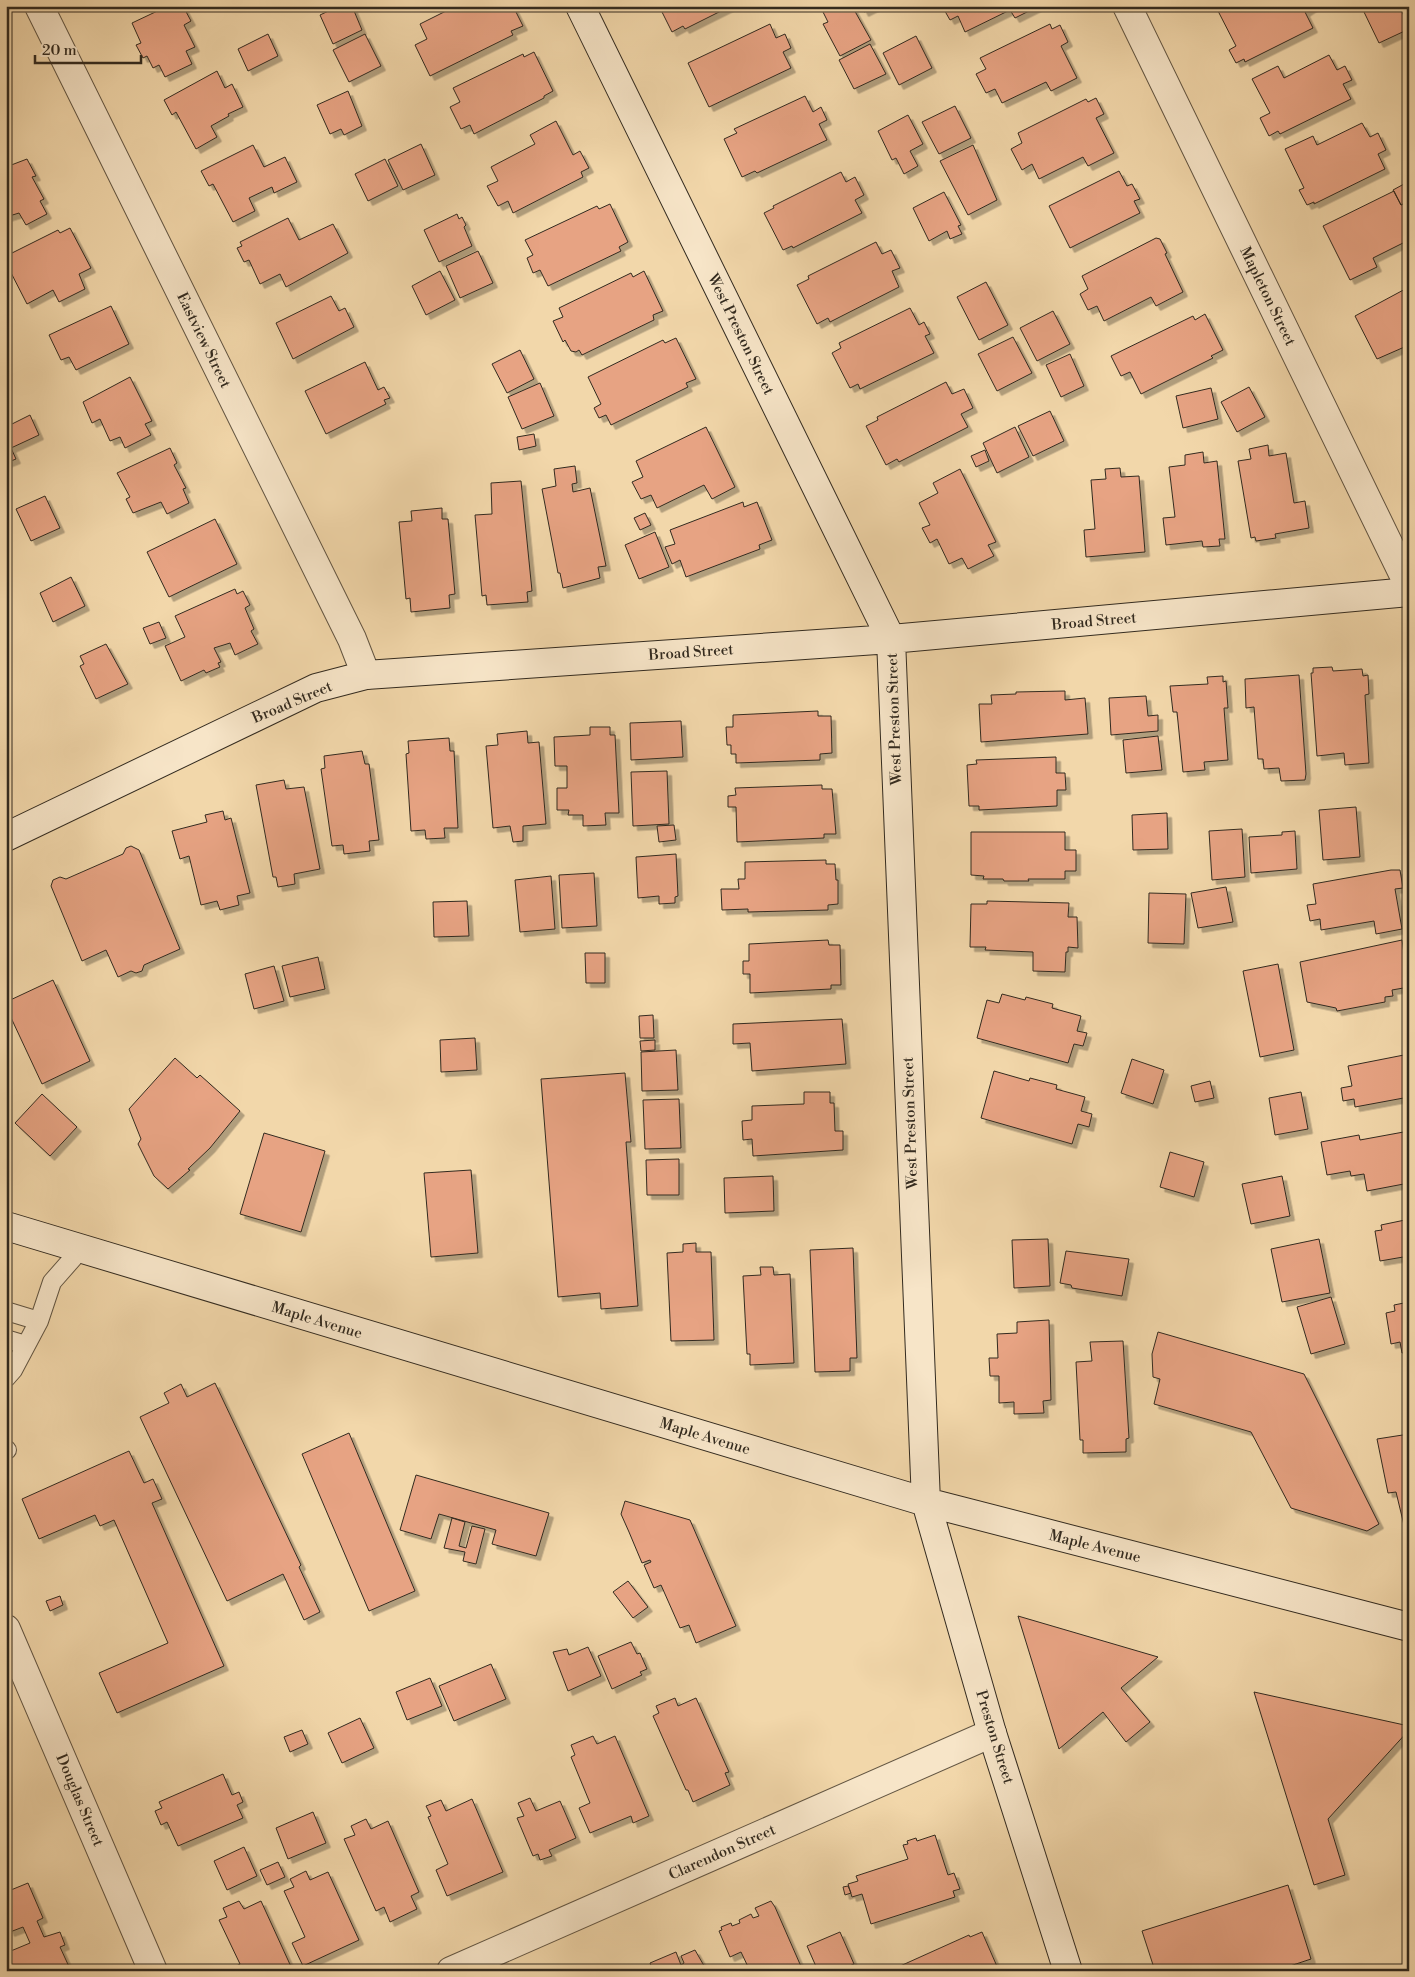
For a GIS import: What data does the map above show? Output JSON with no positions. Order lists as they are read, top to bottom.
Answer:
{
  "streets": {
    "street": [
      "Mapleton Street",
      "West Preston Street",
      "Eastview Street",
      "Broad Street",
      "Maple Avenue",
      "Preston Street",
      "Douglas Street",
      "Clarendon Street"
    ]
  },
  "crossings": [
    ["West Preston Street", "Broad Street"],
    ["West Preston Street", "Maple Avenue"],
    ["West Preston Street", "Preston Street"],
    ["Eastview Street", "Broad Street"],
    ["Maple Avenue", "Preston Street"],
    ["Preston Street", "Clarendon Street"]
  ],
  "scale_bar": "20 m"
}
